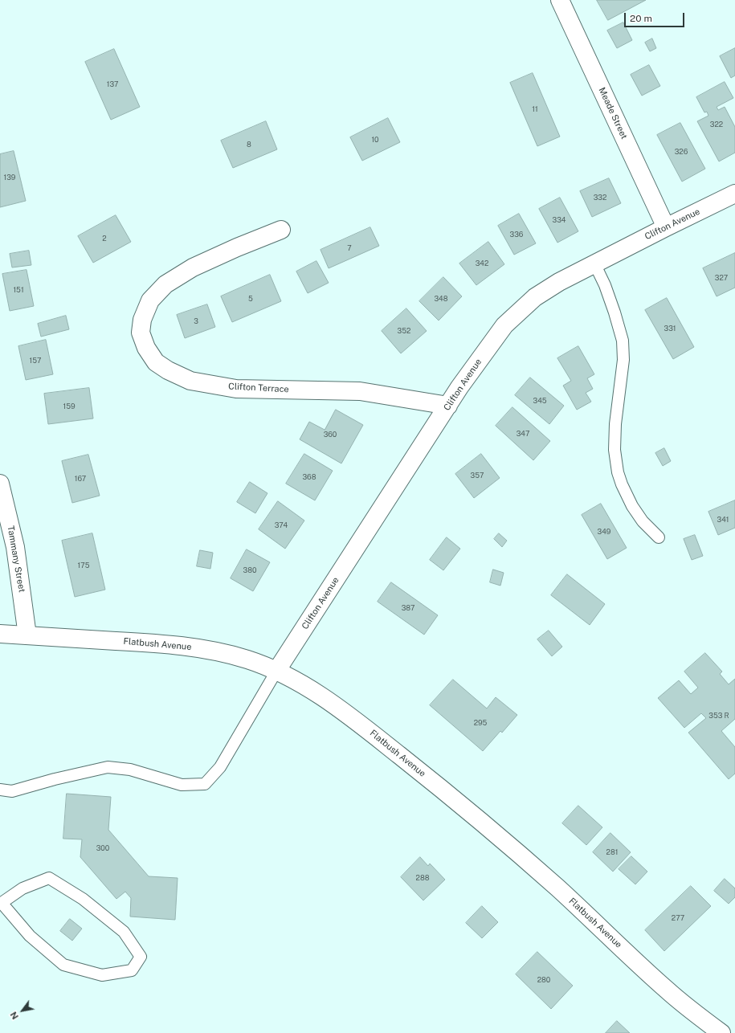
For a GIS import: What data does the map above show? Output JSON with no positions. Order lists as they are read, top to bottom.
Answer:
{
  "streets": {
    "street": [
      "Meade Street",
      "Clifton Avenue",
      "Clifton Terrace",
      "Tammany Street",
      "Flatbush Avenue"
    ]
  },
  "crossings": [
    ["Meade Street", "Clifton Avenue"],
    ["Clifton Avenue", "Clifton Terrace"],
    ["Clifton Avenue", "Flatbush Avenue"],
    ["Tammany Street", "Flatbush Avenue"]
  ],
  "house_numbers": [
    "137",
    "11",
    "322",
    "10",
    "8",
    "326",
    "139",
    "332",
    "334",
    "336",
    "2",
    "7",
    "342",
    "327",
    "151",
    "5",
    "348",
    "3",
    "331",
    "352",
    "157",
    "345",
    "159",
    "347",
    "360",
    "357",
    "368",
    "167",
    "341",
    "374",
    "349",
    "175",
    "380",
    "387",
    "353 R",
    "295",
    "300",
    "281",
    "288",
    "277",
    "280"
  ],
  "scale_bar": "20 m",
  "north": "bottom left"
}
